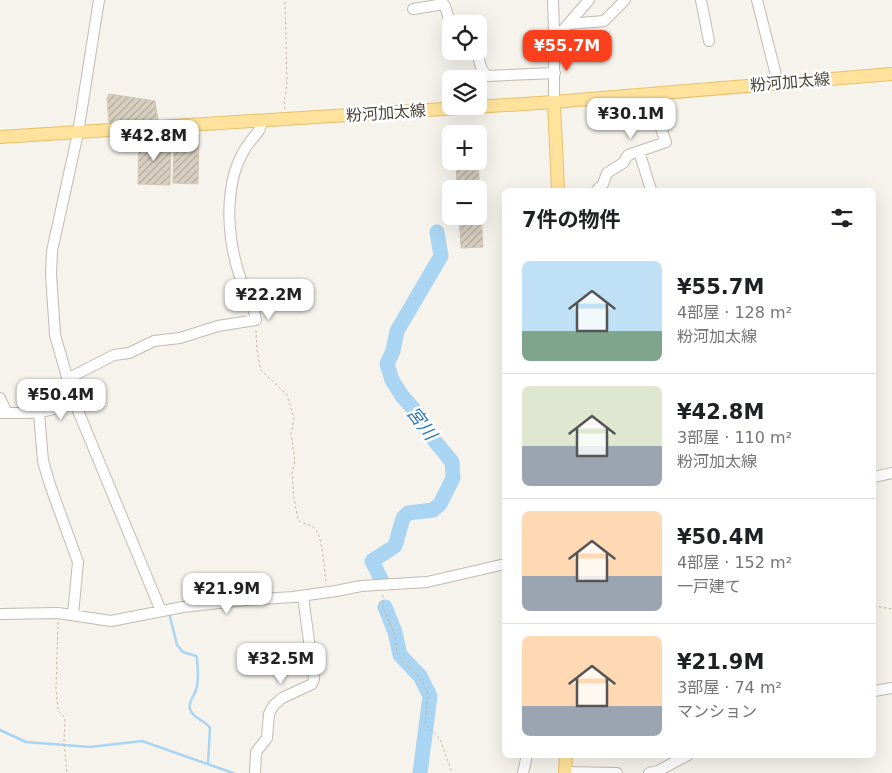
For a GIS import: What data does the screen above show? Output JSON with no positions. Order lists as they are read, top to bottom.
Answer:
{
  "streets": {
    "main road": ["粉河加太線"]
  },
  "water": ["宮川"],
  "page": {
    "map_buttons": ["+", "−"],
    "price": [
      "¥55.7M",
      "¥30.1M",
      "¥42.8M",
      "¥22.2M",
      "¥50.4M",
      "¥21.9M",
      "¥32.5M"
    ],
    "heading": "7件の物件",
    "list": [
      {
        "name": "¥55.7M",
        "note": "4部屋 · 128 m² · 粉河加太線"
      },
      {
        "name": "¥42.8M",
        "note": "3部屋 · 110 m² · 粉河加太線"
      },
      {
        "name": "¥50.4M",
        "note": "4部屋 · 152 m² · 一戸建て"
      },
      {
        "name": "¥21.9M",
        "note": "3部屋 · 74 m² · マンション"
      }
    ]
  }
}
